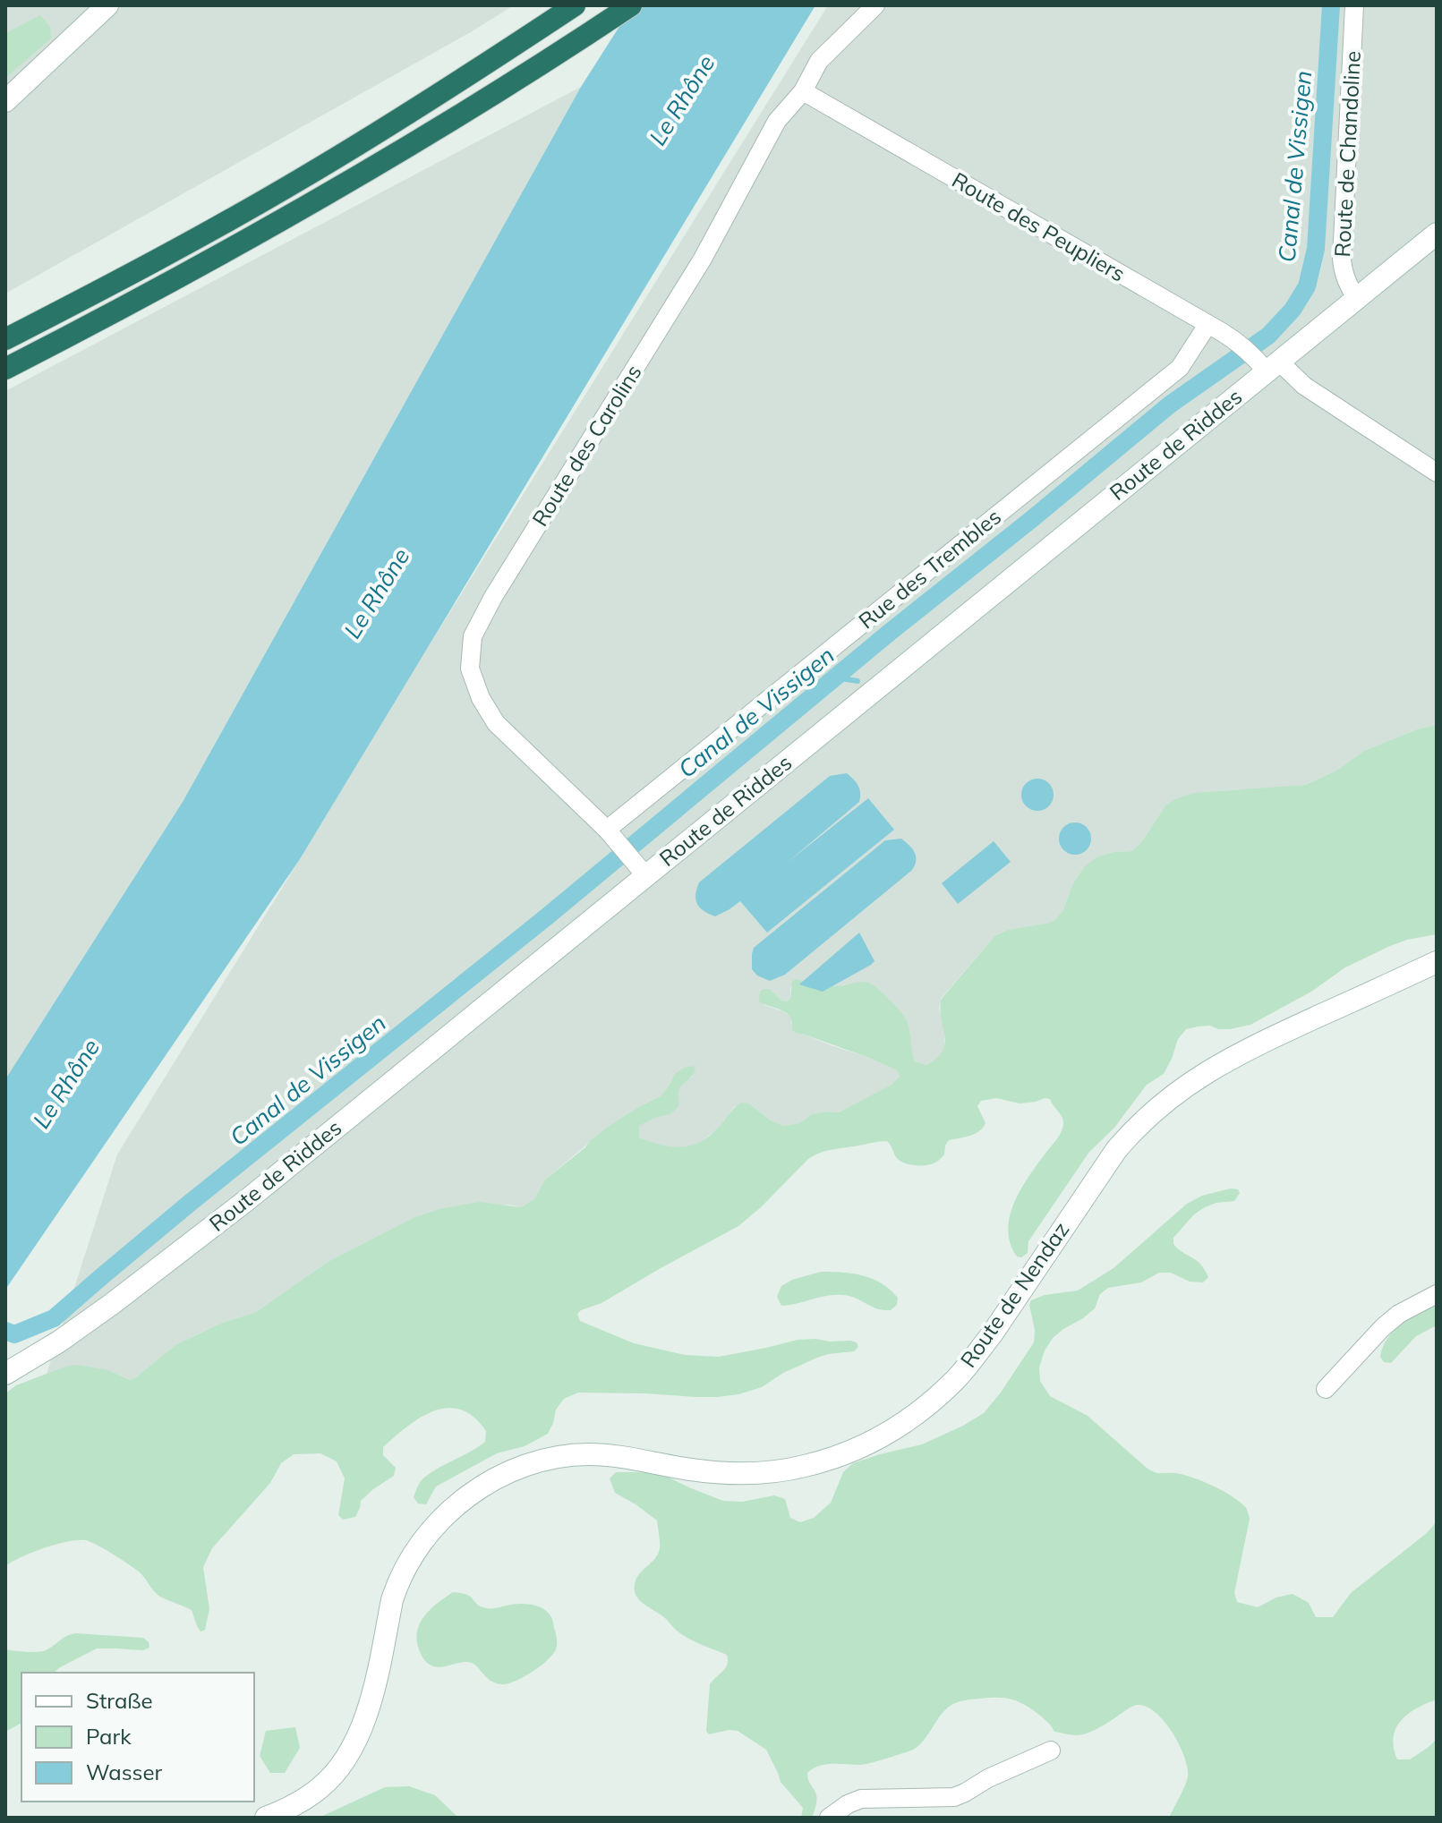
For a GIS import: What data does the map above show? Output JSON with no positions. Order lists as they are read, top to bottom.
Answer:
{
  "streets": {
    "street": [
      "Route de Chandoline",
      "Route des Peupliers",
      "Route de Riddes",
      "Route des Carolins",
      "Rue des Trembles",
      "Route de Nendaz"
    ]
  },
  "crossings": [
    ["Route de Chandoline", "Route de Riddes"],
    ["Route des Peupliers", "Route de Riddes"],
    ["Route des Peupliers", "Route des Carolins"],
    ["Route des Peupliers", "Rue des Trembles"],
    ["Route de Riddes", "Route des Carolins"],
    ["Route des Carolins", "Rue des Trembles"]
  ],
  "water": ["Le Rhône", "Canal de Vissigen"],
  "legend": ["Straße", "Park", "Wasser"]
}
